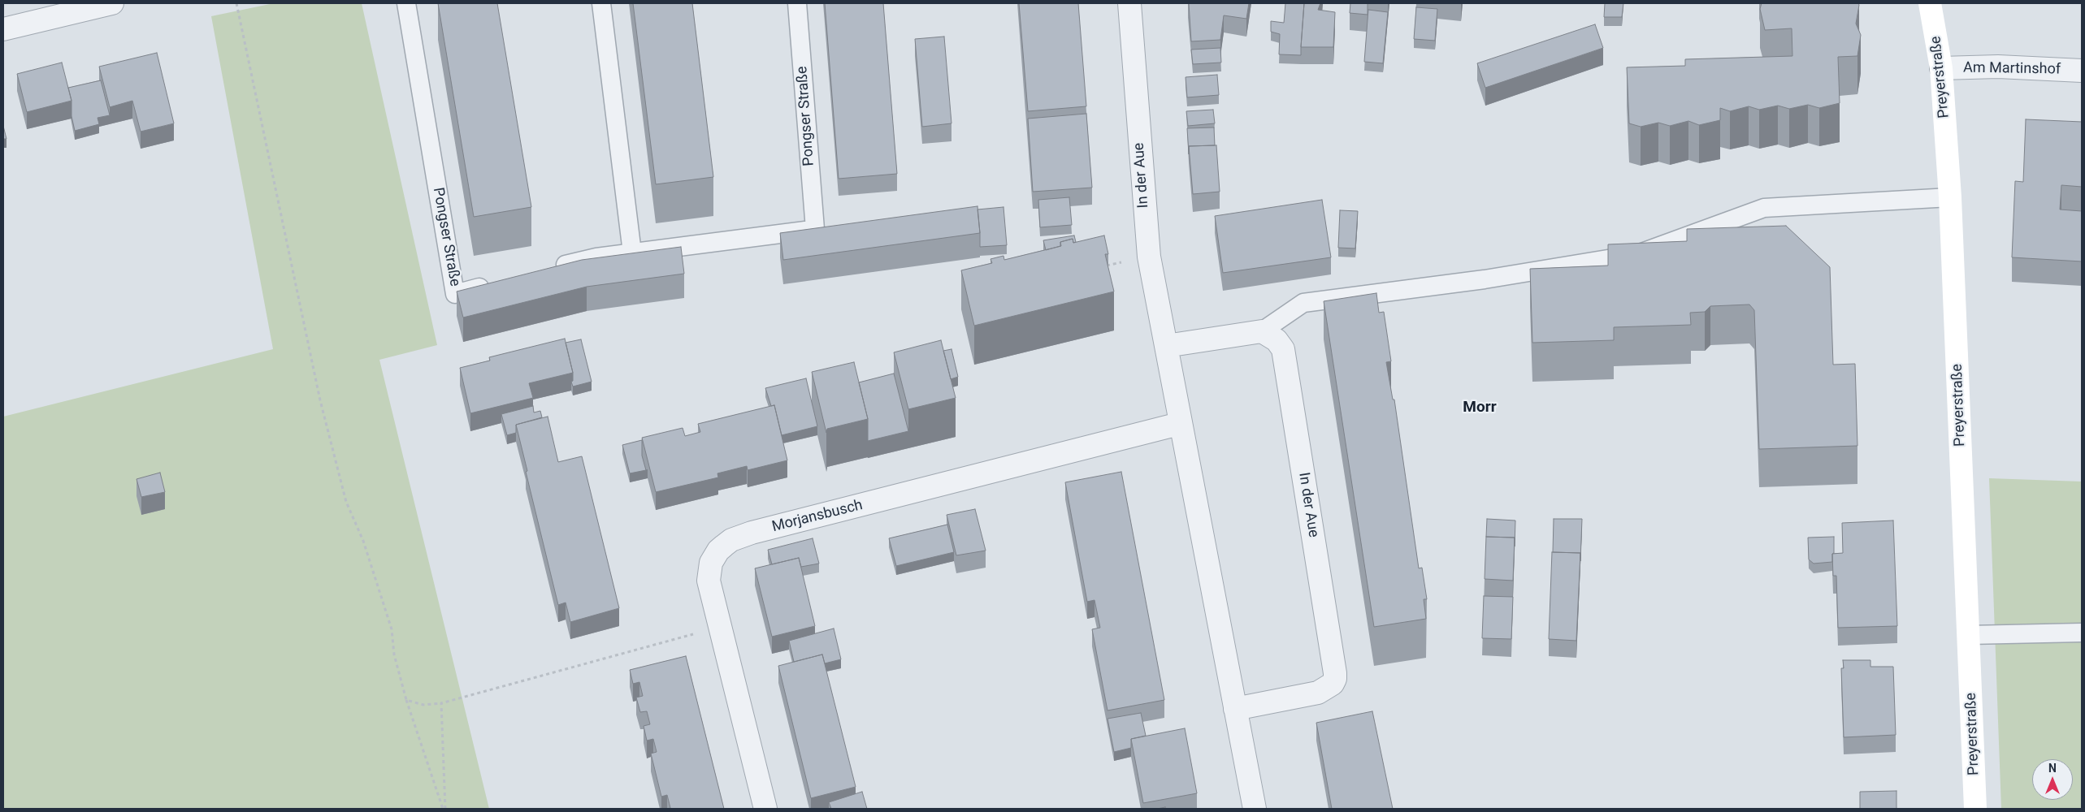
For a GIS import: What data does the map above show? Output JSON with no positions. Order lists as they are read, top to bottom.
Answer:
{
  "streets": {
    "street": [
      "Am Martinshof",
      "Preyerstraße",
      "In der Aue",
      "Morjansbusch"
    ],
    "lane": ["Pongser Straße"]
  },
  "crossings": [
    ["Am Martinshof", "Preyerstraße"],
    ["In der Aue", "Morjansbusch"]
  ],
  "districts": ["Morr"],
  "north": "top"
}
